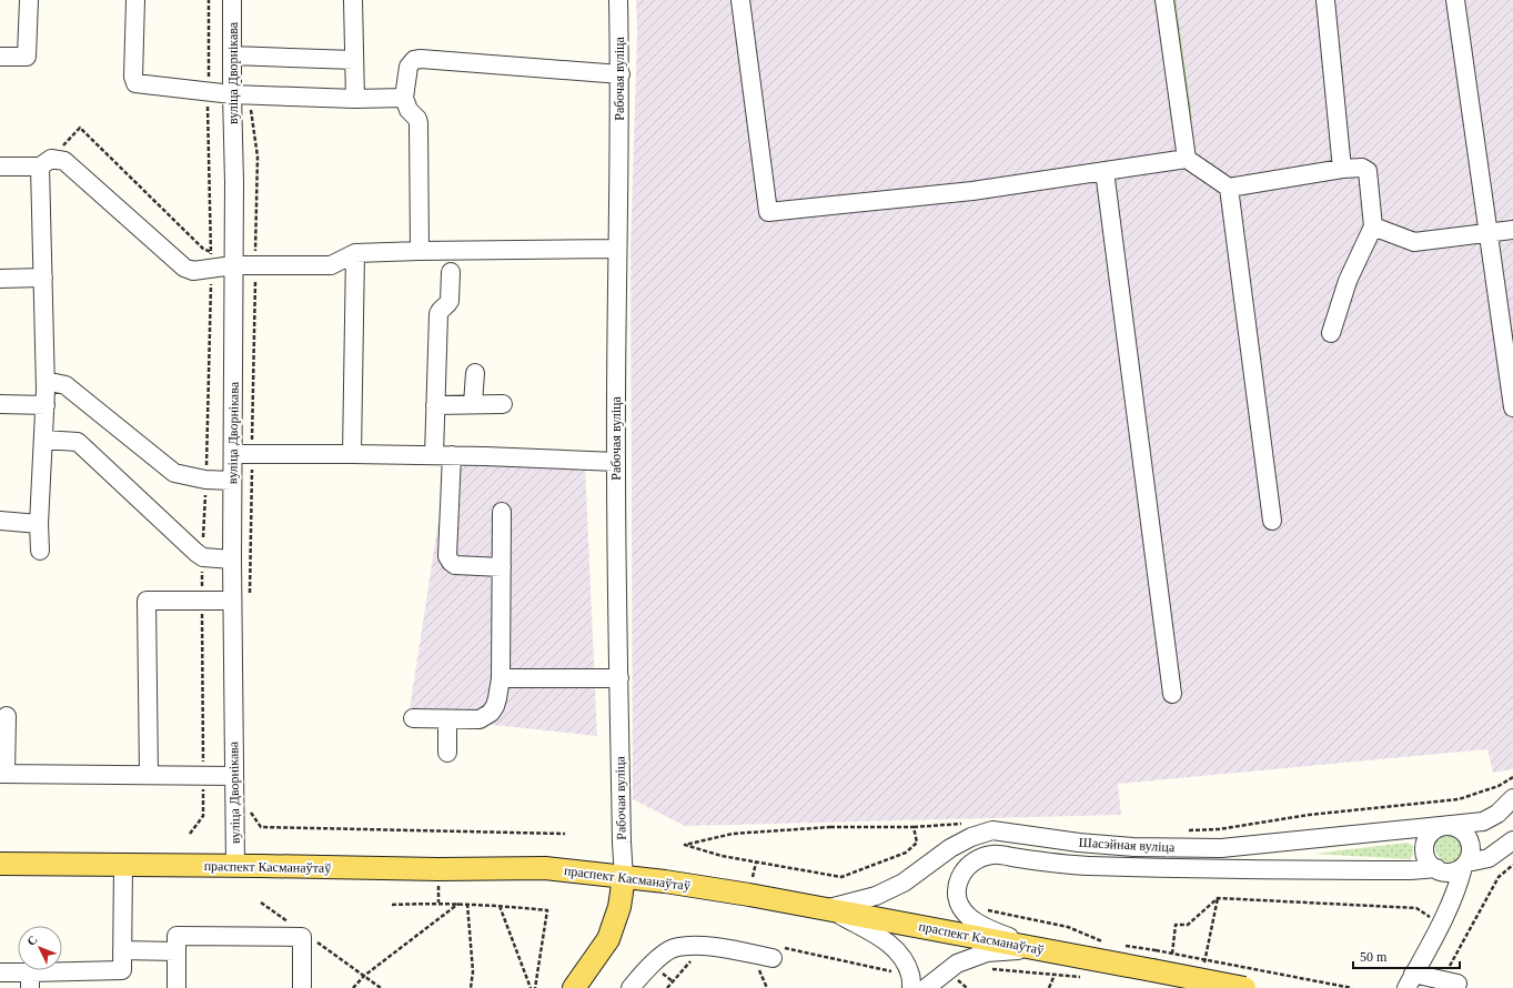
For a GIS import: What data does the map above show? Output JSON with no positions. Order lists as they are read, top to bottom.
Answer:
{
  "streets": {
    "main road": ["праспект Касманаўтаў"],
    "street": ["вуліца Дворнікава", "Рабочая вуліца", "Шасэйная вуліца"]
  },
  "crossings": [
    ["вуліца Дворнікава", "праспект Касманаўтаў"],
    ["Рабочая вуліца", "праспект Касманаўтаў"],
    ["Шасэйная вуліца", "праспект Касманаўтаў"]
  ],
  "scale_bar": "50 m",
  "north": "top left"
}
